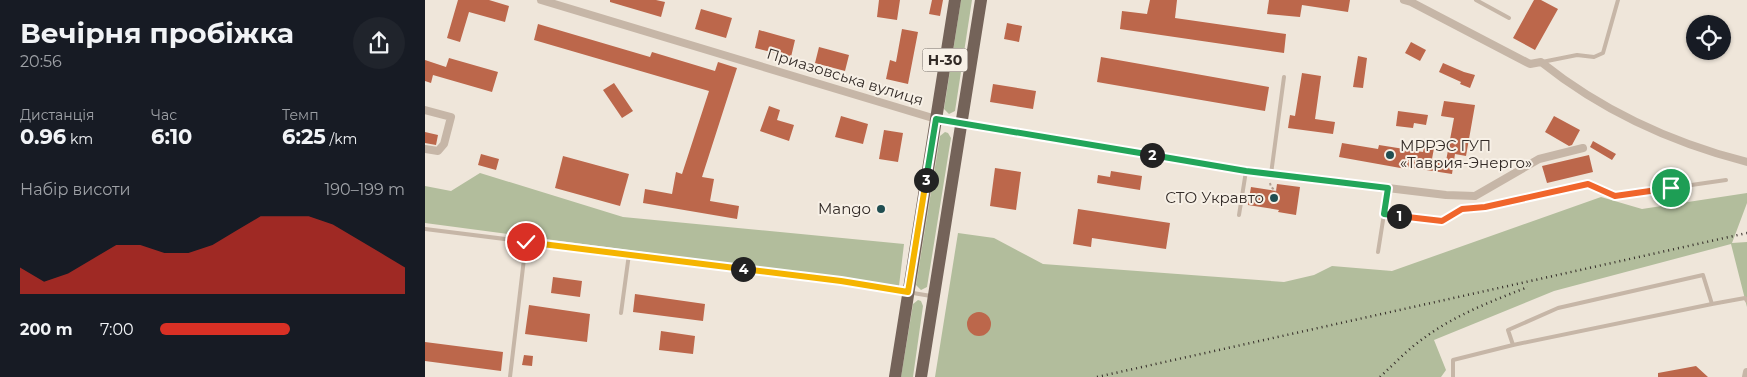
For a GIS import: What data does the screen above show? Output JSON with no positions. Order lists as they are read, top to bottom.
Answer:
{
  "streets": {
    "main road": ["Н-30"],
    "street": ["Приазовська вулиця"]
  },
  "crossings": [
    ["Н-30", "Приазовська вулиця"]
  ],
  "places": ["МРРЭС ГУП «Таврия-Энерго»", "СТО Укравто", "Mango"],
  "page": {
    "heading": ["Вечірня пробіжка", "20:56"],
    "stats": [
      ["Дистанція", "0.96 km"],
      ["Час", "6:10"],
      ["Темп", "6:25 /km"]
    ],
    "pins": [
      "2",
      "3",
      "1",
      "4"
    ],
    "chart": ["Набір висоти", "190–199 m"],
    "list": [
      {
        "name": "200 m",
        "note": "7:00"
      }
    ]
  }
}
